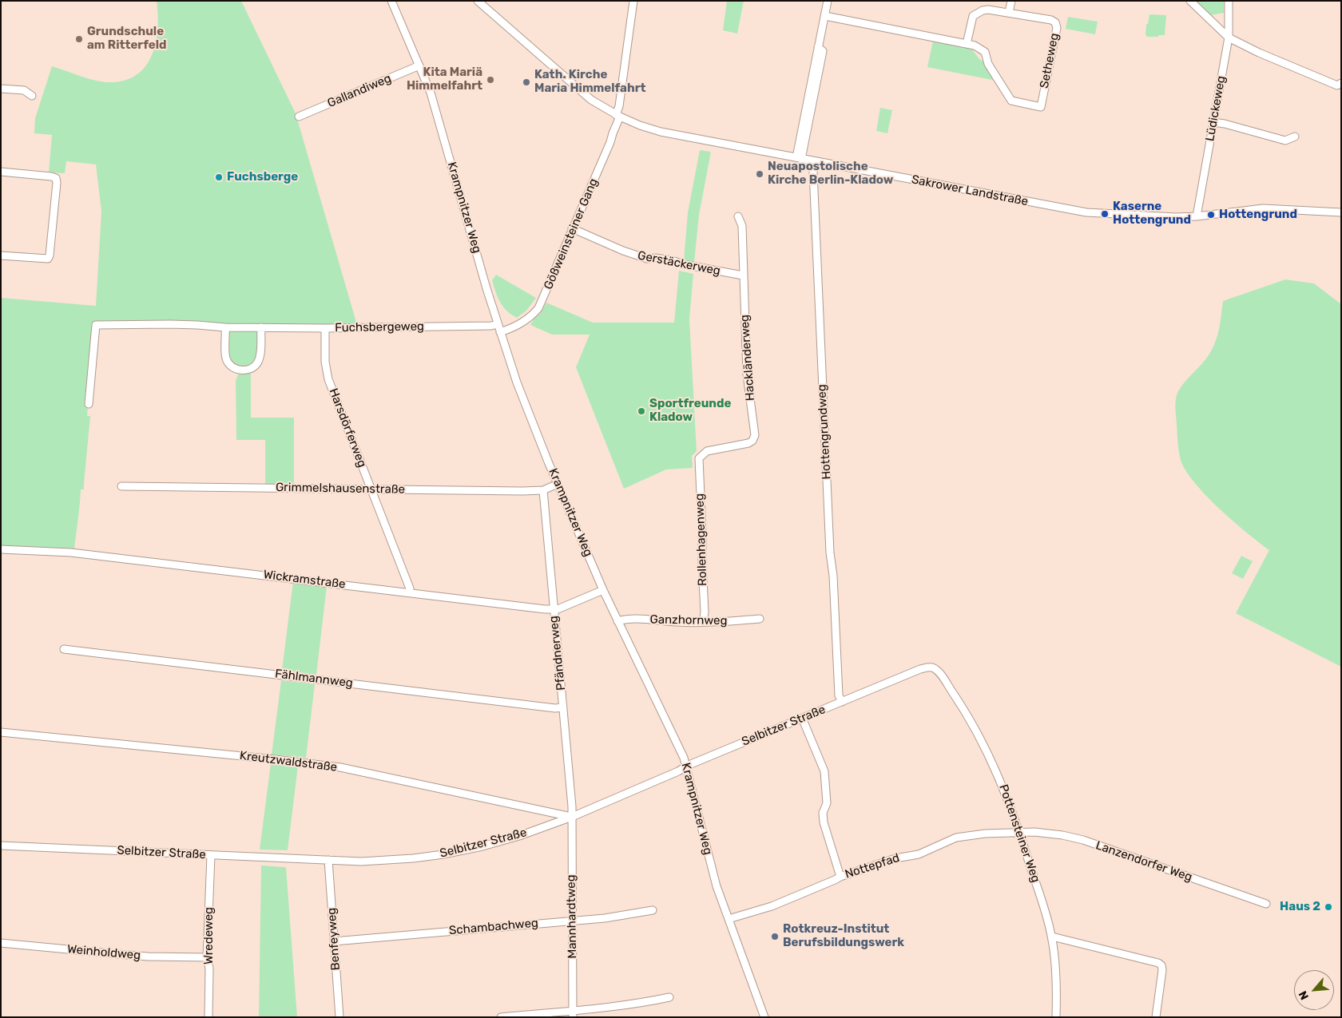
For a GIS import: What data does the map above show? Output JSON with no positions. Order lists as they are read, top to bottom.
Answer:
{
  "streets": {
    "street": [
      "Setheweg",
      "Gallandiweg",
      "Lüdickeweg",
      "Sakrower Landstraße",
      "Krampnitzer Weg",
      "Gößweinsteiner Gang",
      "Gerstäckerweg",
      "Fuchsbergeweg",
      "Hackländerweg",
      "Harsdörferweg",
      "Hottengrundweg",
      "Grimmelshausenstraße",
      "Rollenhagenweg",
      "Wickramstraße",
      "Ganzhornweg",
      "Pfändnerweg",
      "Fählmannweg",
      "Selbitzer Straße",
      "Kreutzwaldstraße",
      "Pottensteiner Weg",
      "Lanzendorfer Weg",
      "Nottepfad",
      "Mannhardtweg",
      "Schambachweg",
      "Wredeweg",
      "Benfeyweg",
      "Weinholdweg"
    ]
  },
  "crossings": [
    ["Gallandiweg", "Krampnitzer Weg"],
    ["Lüdickeweg", "Sakrower Landstraße"],
    ["Sakrower Landstraße", "Gößweinsteiner Gang"],
    ["Sakrower Landstraße", "Hottengrundweg"],
    ["Krampnitzer Weg", "Gößweinsteiner Gang"],
    ["Krampnitzer Weg", "Fuchsbergeweg"],
    ["Krampnitzer Weg", "Grimmelshausenstraße"],
    ["Krampnitzer Weg", "Wickramstraße"],
    ["Krampnitzer Weg", "Ganzhornweg"],
    ["Krampnitzer Weg", "Selbitzer Straße"],
    ["Krampnitzer Weg", "Nottepfad"],
    ["Gößweinsteiner Gang", "Gerstäckerweg"],
    ["Gerstäckerweg", "Hackländerweg"],
    ["Fuchsbergeweg", "Harsdörferweg"],
    ["Hackländerweg", "Rollenhagenweg"],
    ["Harsdörferweg", "Grimmelshausenstraße"],
    ["Harsdörferweg", "Wickramstraße"],
    ["Hottengrundweg", "Selbitzer Straße"],
    ["Grimmelshausenstraße", "Pfändnerweg"],
    ["Rollenhagenweg", "Ganzhornweg"],
    ["Wickramstraße", "Pfändnerweg"],
    ["Pfändnerweg", "Fählmannweg"],
    ["Pfändnerweg", "Selbitzer Straße"],
    ["Pfändnerweg", "Kreutzwaldstraße"],
    ["Pfändnerweg", "Mannhardtweg"],
    ["Selbitzer Straße", "Kreutzwaldstraße"],
    ["Selbitzer Straße", "Pottensteiner Weg"],
    ["Selbitzer Straße", "Mannhardtweg"],
    ["Selbitzer Straße", "Wredeweg"],
    ["Selbitzer Straße", "Benfeyweg"],
    ["Kreutzwaldstraße", "Mannhardtweg"],
    ["Pottensteiner Weg", "Lanzendorfer Weg"],
    ["Pottensteiner Weg", "Nottepfad"],
    ["Lanzendorfer Weg", "Nottepfad"],
    ["Mannhardtweg", "Schambachweg"],
    ["Schambachweg", "Benfeyweg"],
    ["Wredeweg", "Weinholdweg"]
  ],
  "places": [
    "Grundschule am Ritterfeld",
    "Kita Mariä Himmelfahrt",
    "Kath. Kirche Maria Himmelfahrt",
    "Neuapostolische Kirche Berlin-Kladow",
    "Fuchsberge",
    "Kaserne Hottengrund",
    "Hottengrund",
    "Sportfreunde Kladow",
    "Haus 2",
    "Rotkreuz-Institut Berufsbildungswerk"
  ],
  "north": "bottom left"
}
